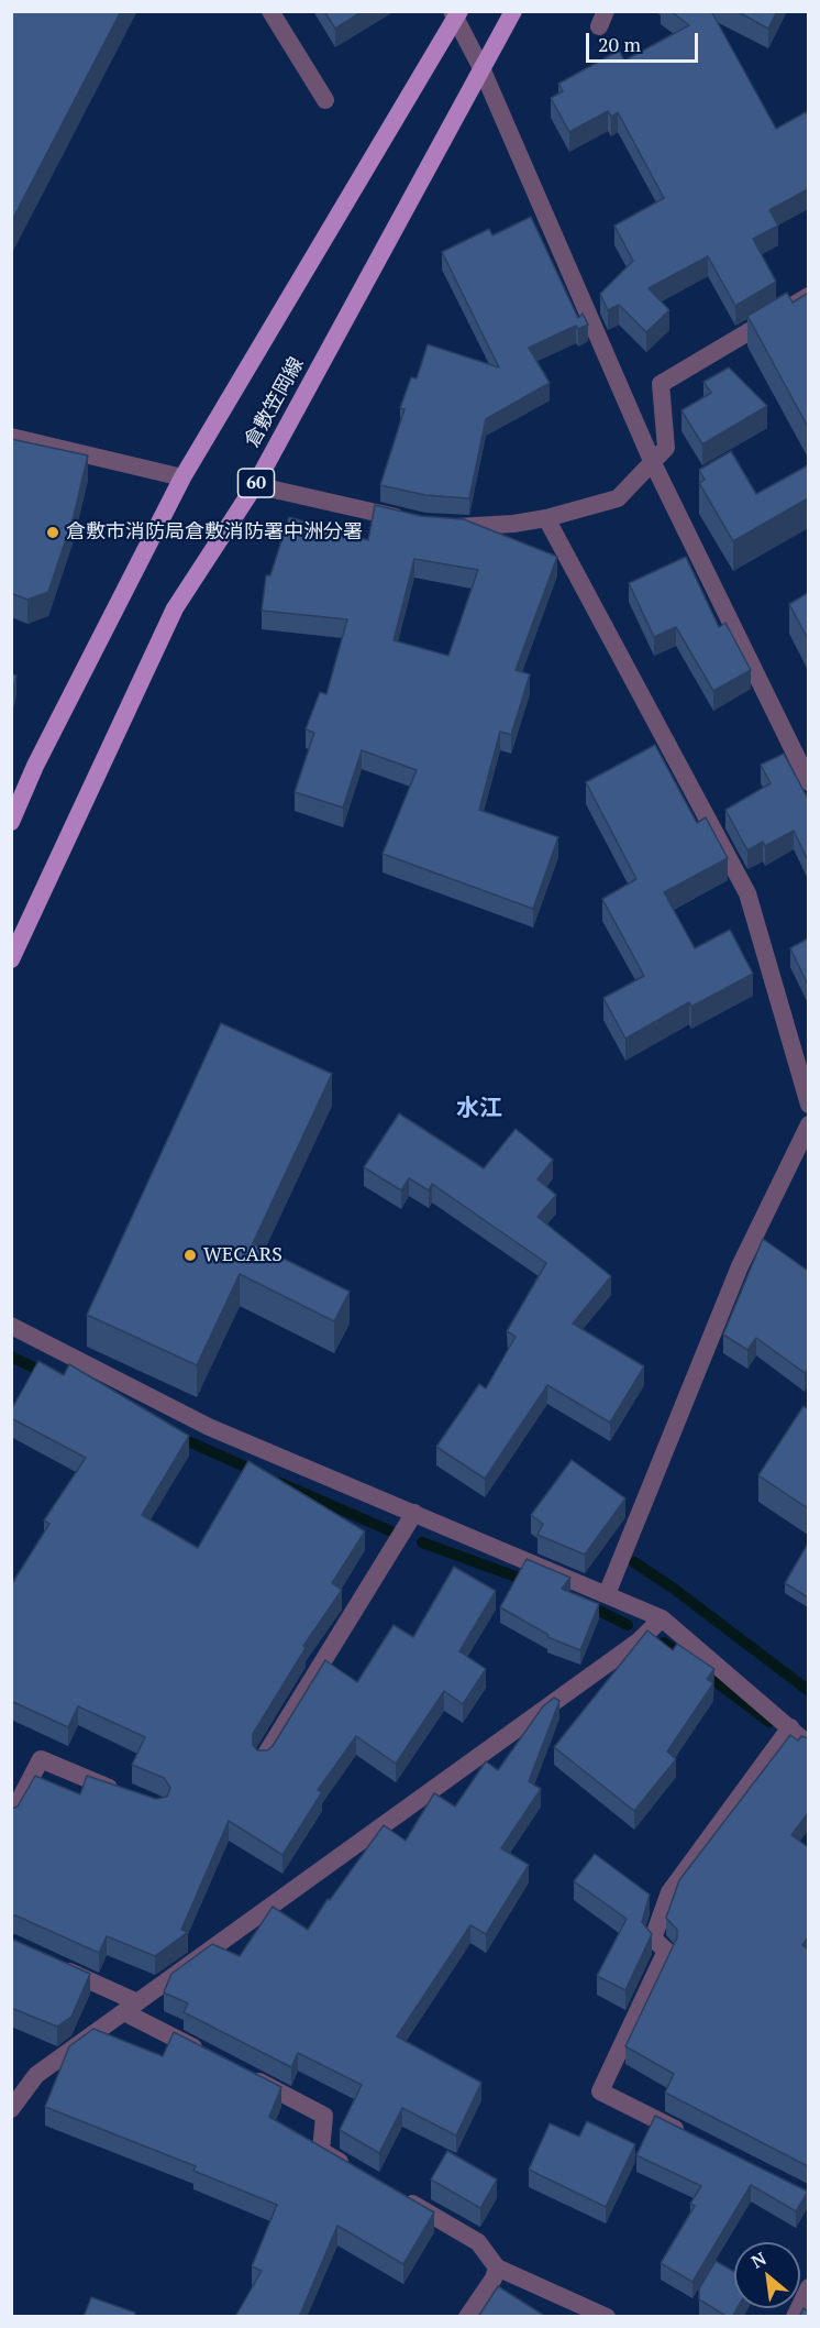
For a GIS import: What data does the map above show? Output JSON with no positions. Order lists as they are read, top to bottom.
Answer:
{
  "streets": {
    "main road": ["倉敷笠岡線", "60"]
  },
  "districts": ["水江"],
  "places": ["倉敷市消防局倉敷消防署中洲分署", "WECARS"],
  "scale_bar": "20 m",
  "north": "top left"
}
